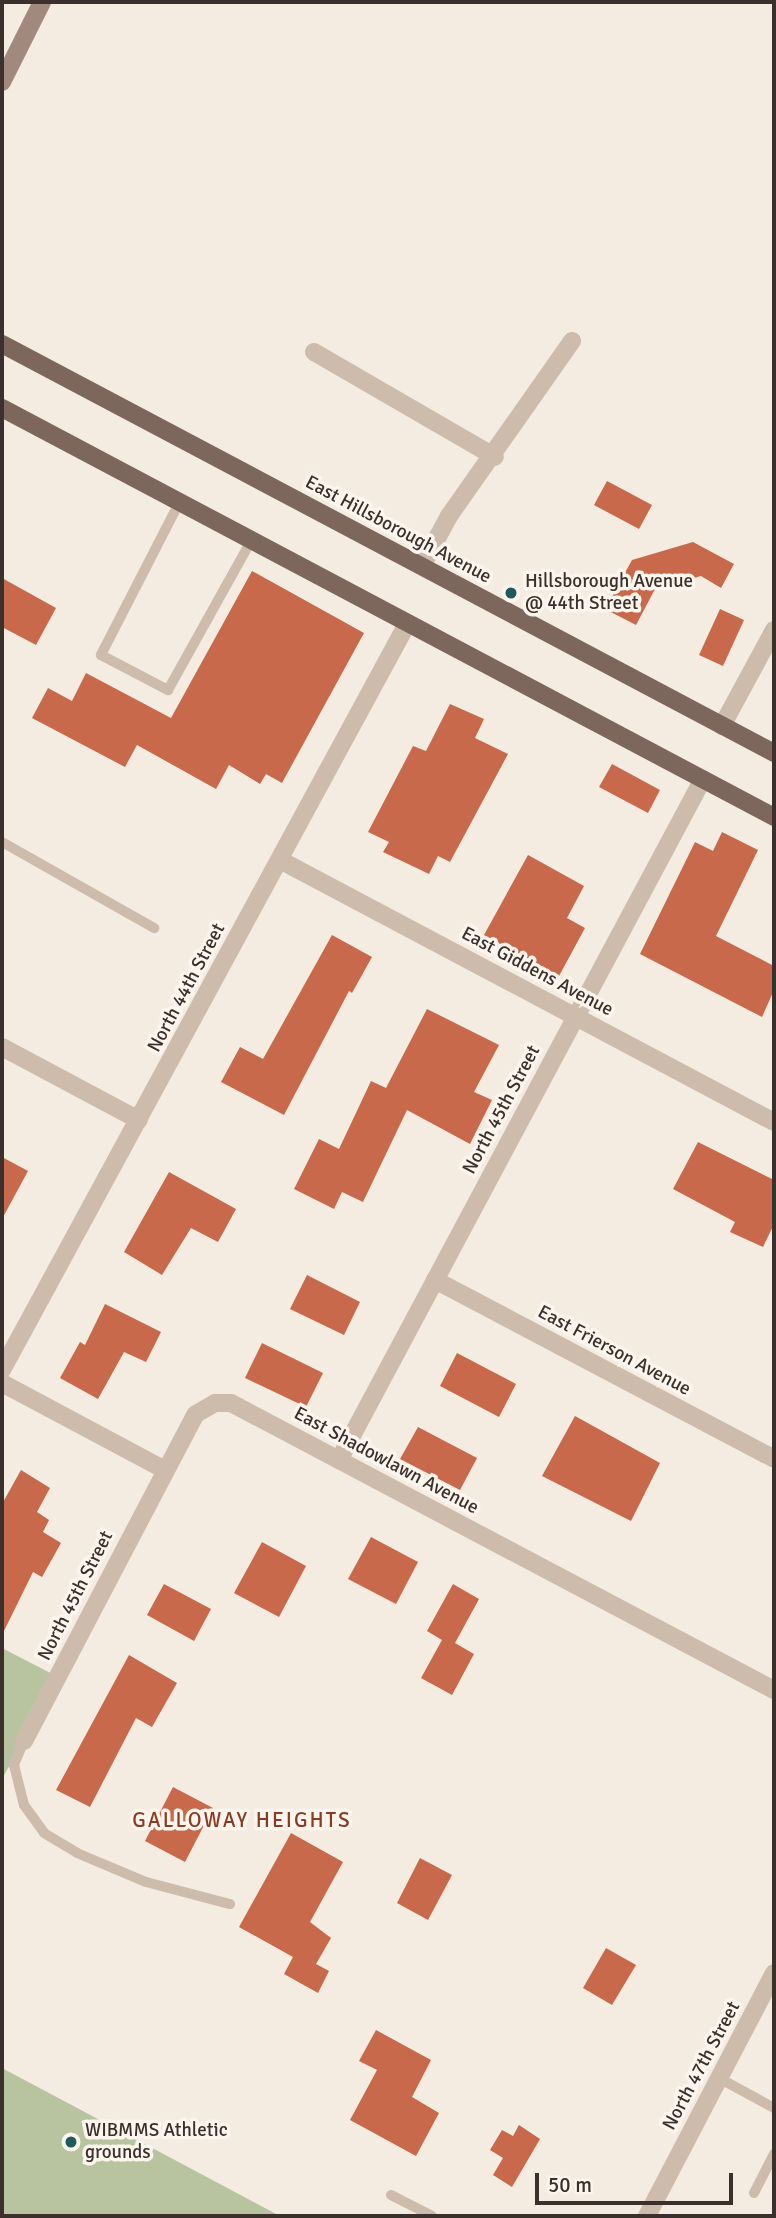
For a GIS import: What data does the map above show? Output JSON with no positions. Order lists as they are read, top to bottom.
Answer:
{
  "streets": {
    "main road": ["East Hillsborough Avenue"],
    "street": [
      "East Giddens Avenue",
      "North 44th Street",
      "North 45th Street",
      "East Frierson Avenue",
      "East Shadowlawn Avenue",
      "North 47th Street"
    ]
  },
  "crossings": [
    ["East Giddens Avenue", "North 44th Street"],
    ["East Giddens Avenue", "North 45th Street"],
    ["North 45th Street", "East Frierson Avenue"],
    ["North 45th Street", "East Shadowlawn Avenue"]
  ],
  "districts": ["GALLOWAY HEIGHTS"],
  "places": ["Hillsborough Avenue @ 44th Street", "WIBMMS Athletic grounds"],
  "scale_bar": "50 m"
}
